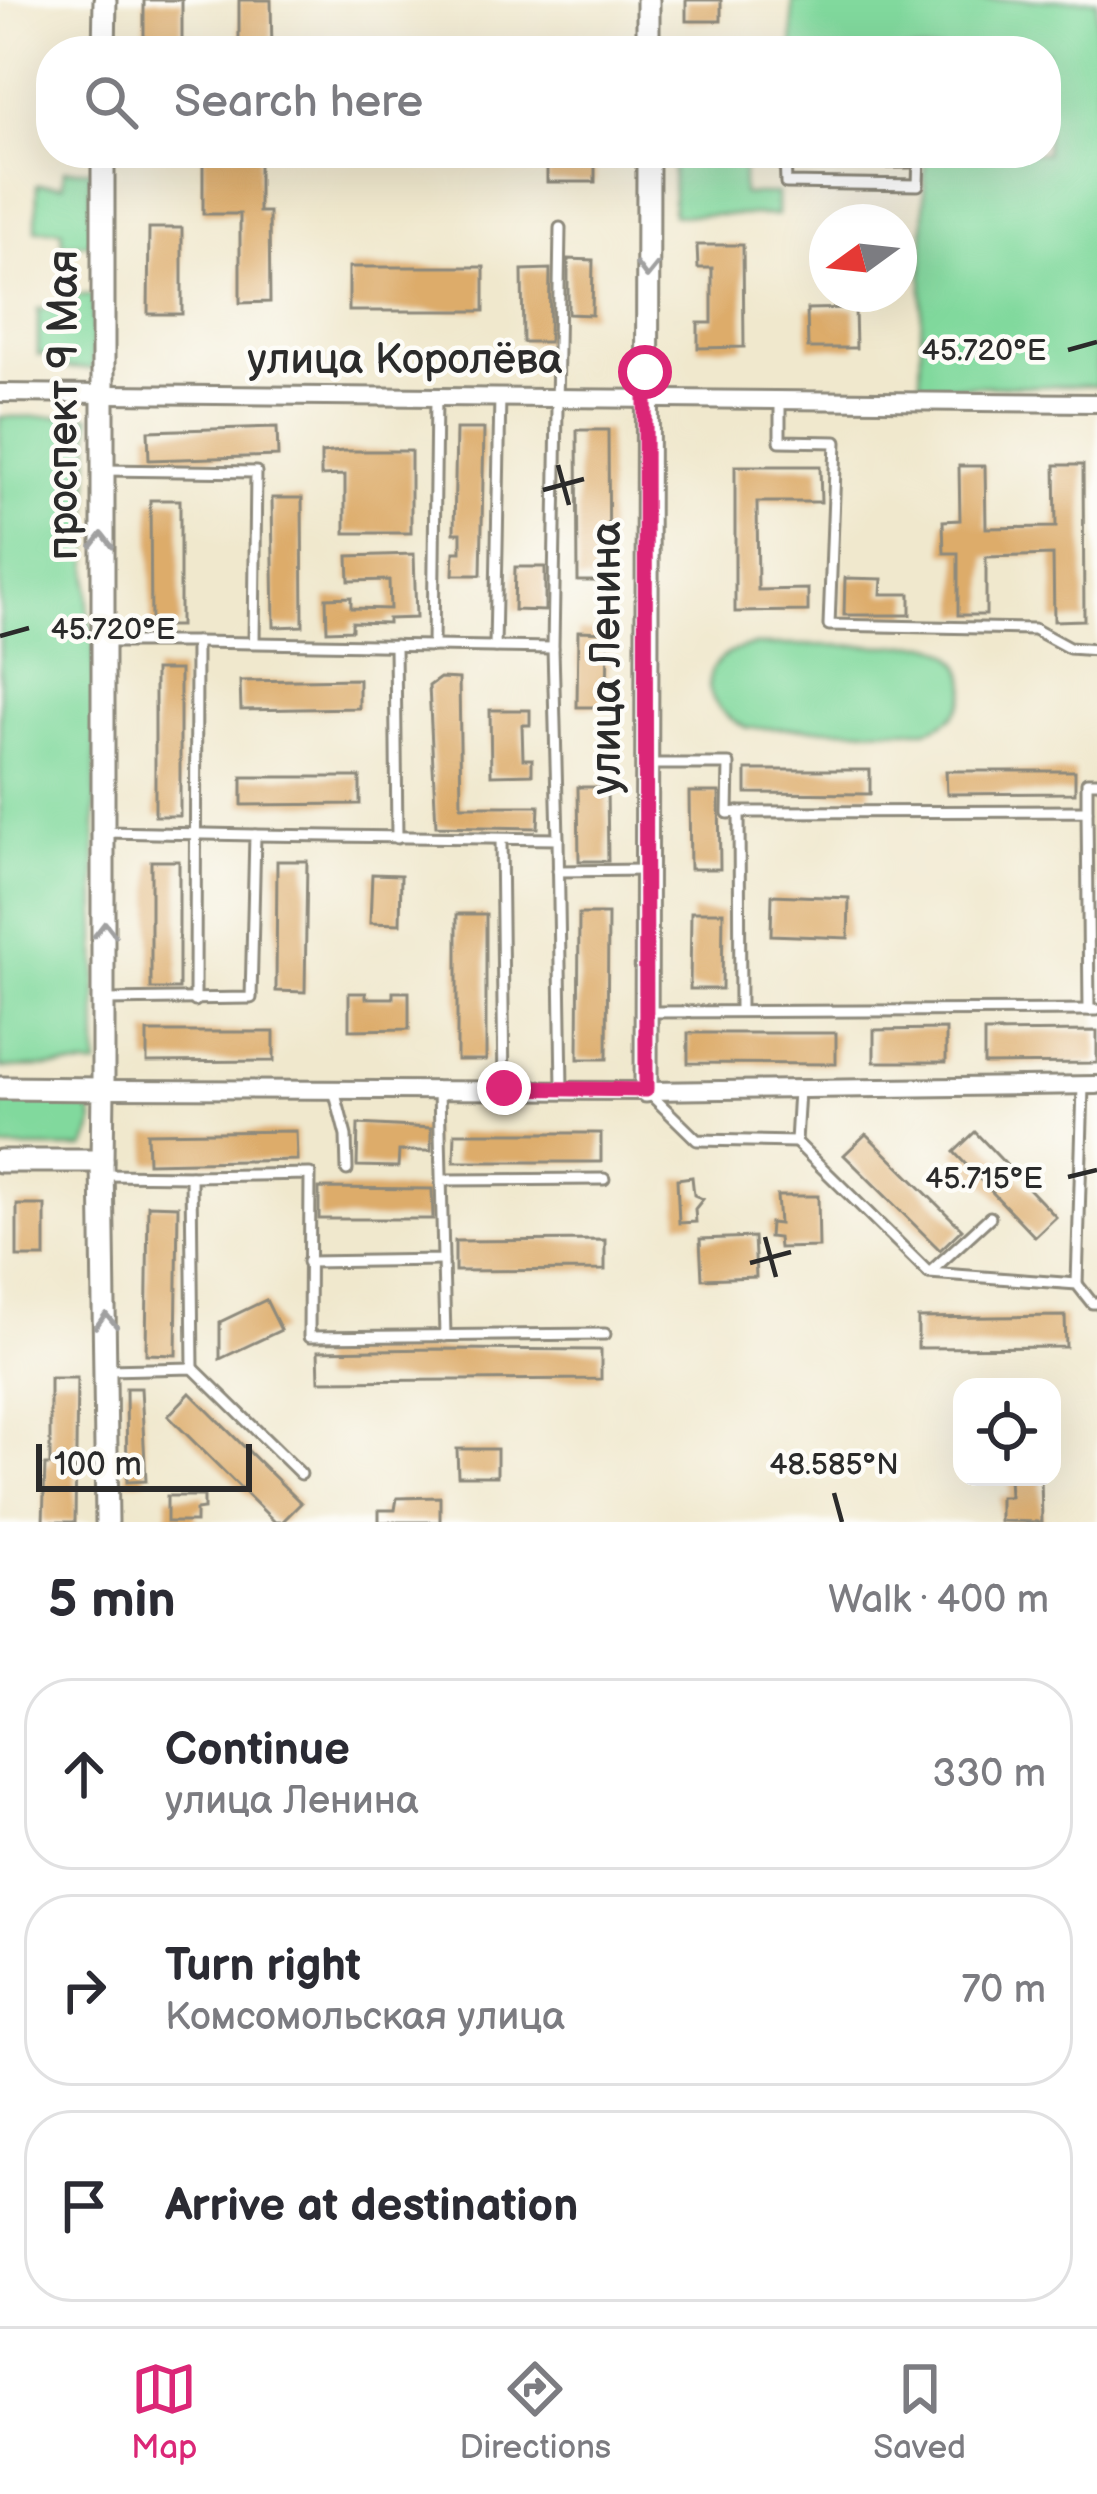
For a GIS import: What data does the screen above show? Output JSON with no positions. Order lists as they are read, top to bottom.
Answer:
{
  "streets": {
    "street": ["улица Королёва", "проспект 9 Мая", "улица Ленина"]
  },
  "crossings": [
    ["улица Королёва", "проспект 9 Мая"],
    ["улица Королёва", "улица Ленина"]
  ],
  "scale_bar": "100 m",
  "north": "left",
  "page": {
    "search": "Search here",
    "scale": "100 m",
    "heading": ["5 min", "Walk · 400 m"],
    "list": [
      ["Continue", "улица Ленина", "330 m"],
      ["Turn right", "Комсомольская улица", "70 m"],
      "Arrive at destination"
    ],
    "nav": ["Map", "Directions", "Saved"]
  },
  "coordinates": ["45.720°E", "45.715°E", "48.585°N"]
}
